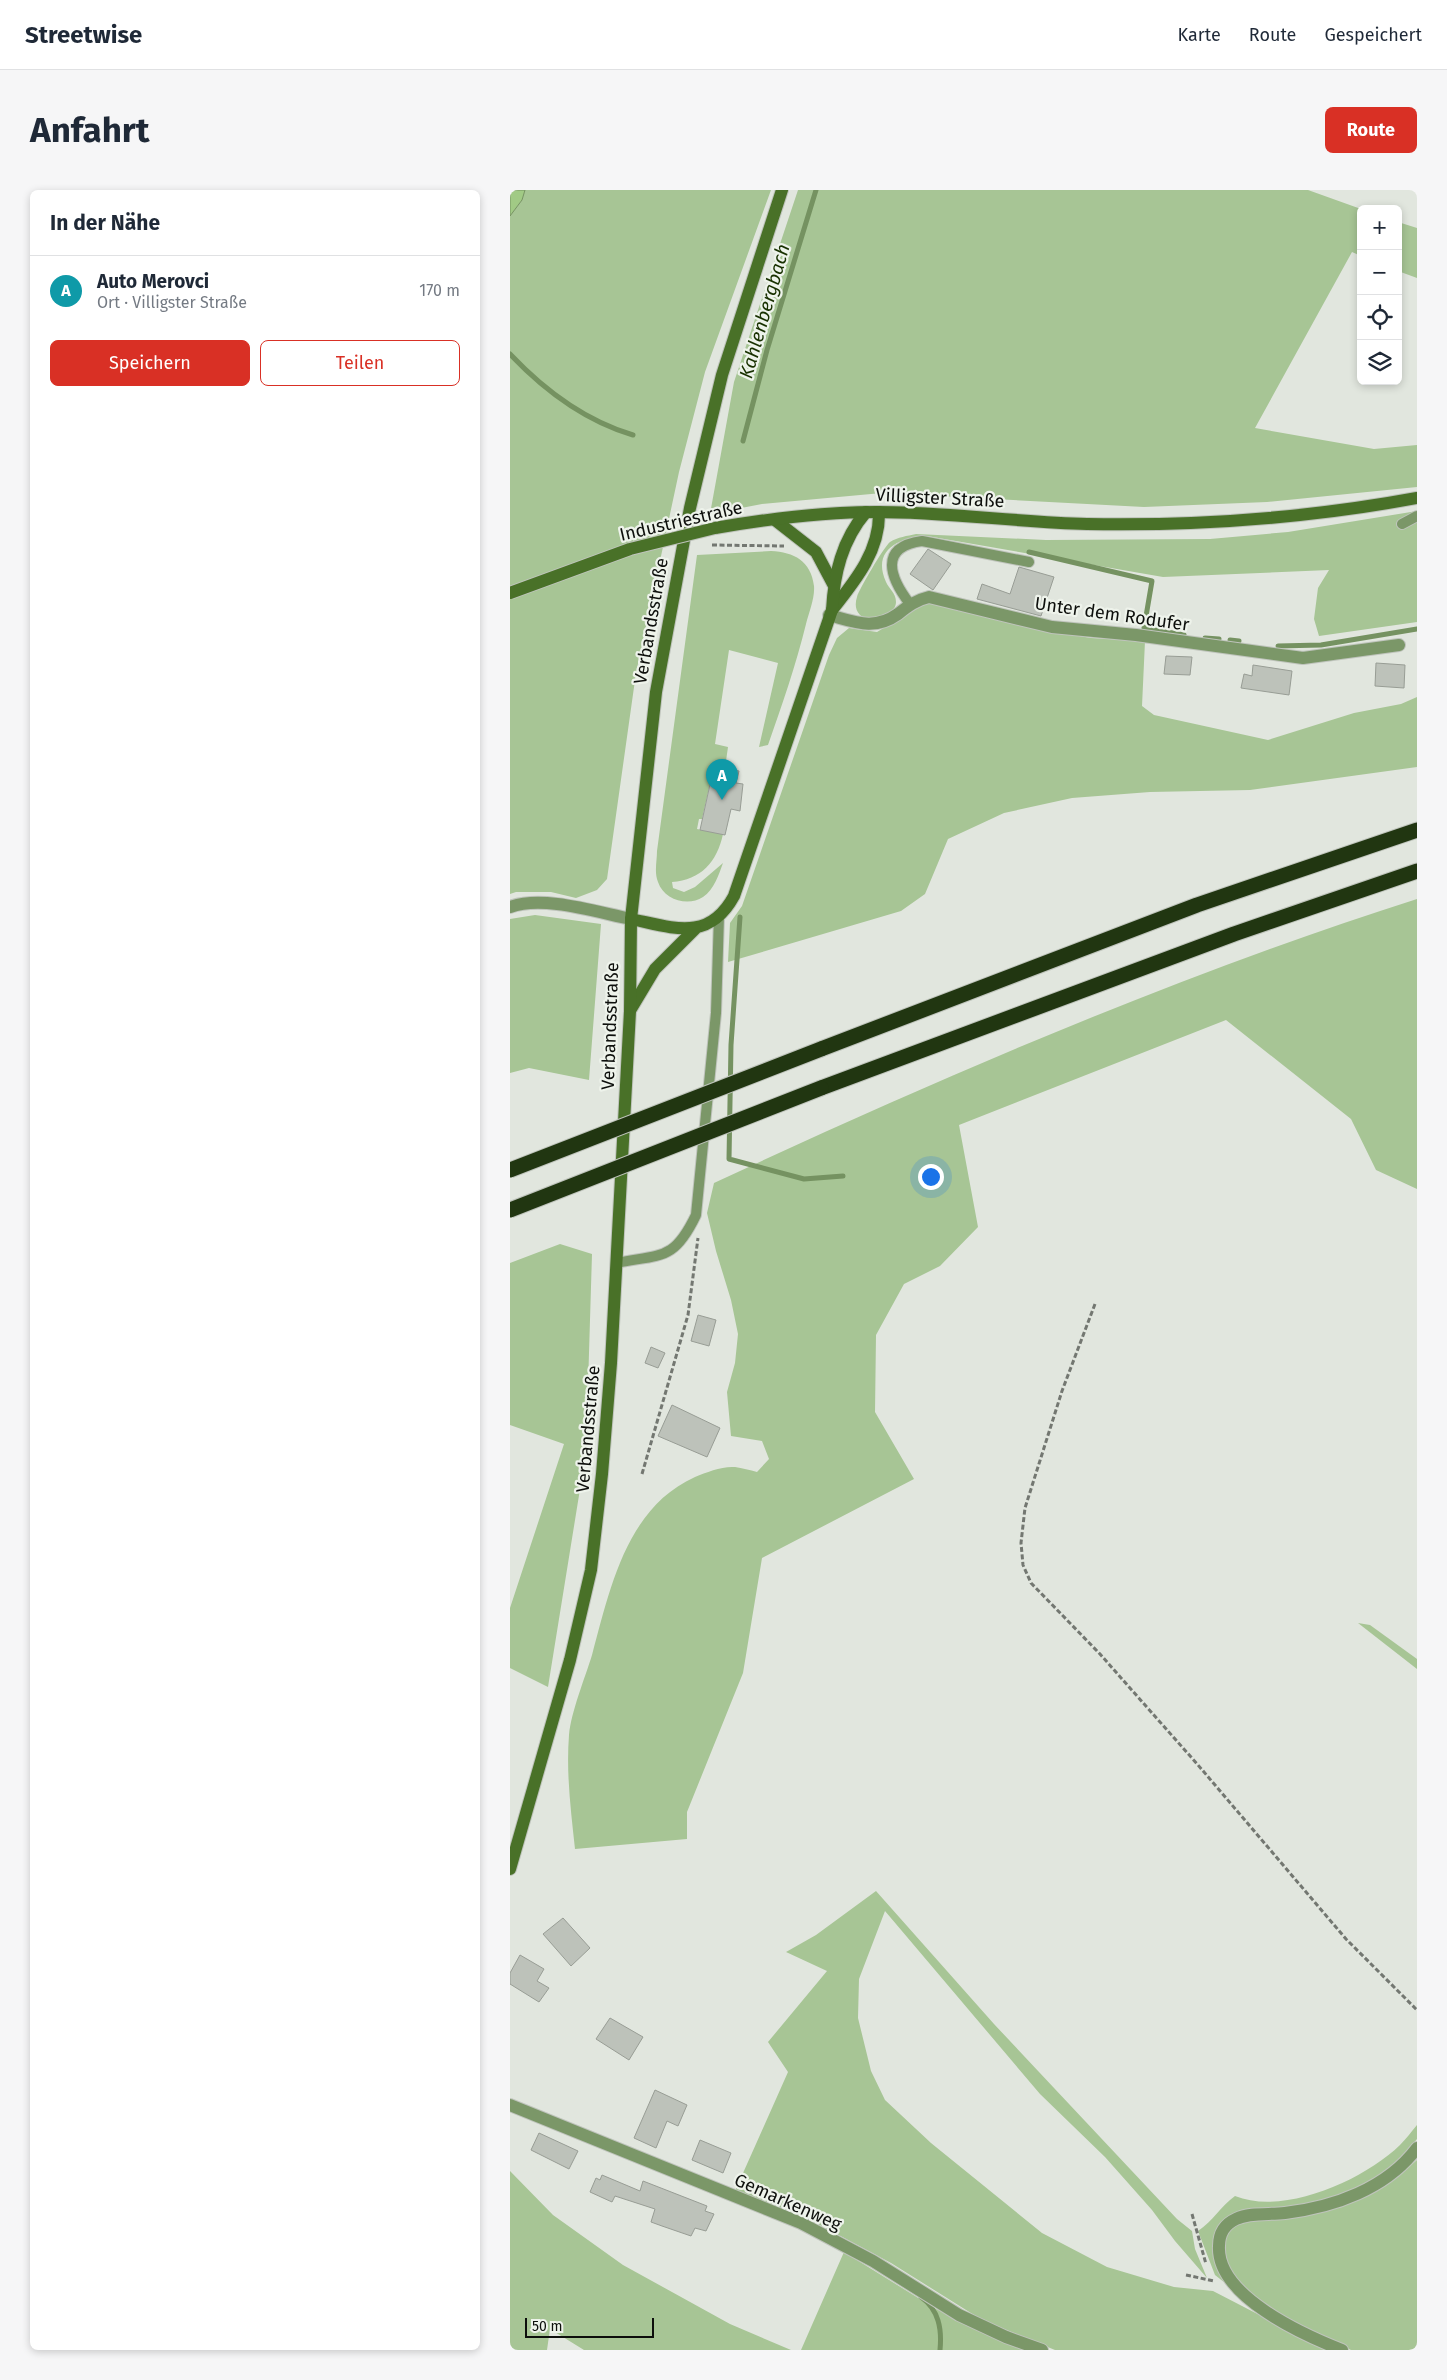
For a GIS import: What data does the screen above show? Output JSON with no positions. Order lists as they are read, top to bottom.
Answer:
{
  "streets": {
    "main road": ["Villigster Straße", "Industriestraße", "Verbandsstraße"],
    "street": ["Unter dem Rodufer", "Gemarkenweg"]
  },
  "crossings": [
    ["Villigster Straße", "Industriestraße"],
    ["Villigster Straße", "Unter dem Rodufer"],
    ["Villigster Straße", "Verbandsstraße"]
  ],
  "water": ["Kahlenbergbach"],
  "scale_bar": "50 m",
  "page": {
    "header": "Streetwise",
    "nav": ["Karte", "Route", "Gespeichert"],
    "buttons": [
      "Route",
      ["Speichern", "Teilen"]
    ],
    "title": "Anfahrt",
    "heading": "In der Nähe",
    "map_buttons": ["+", "−"],
    "list": [
      {
        "mark": "A",
        "name": "Auto Merovci",
        "note": "Ort · Villigster Straße",
        "value": "170 m"
      }
    ],
    "pins": "A",
    "scale": "50 m"
  }
}
